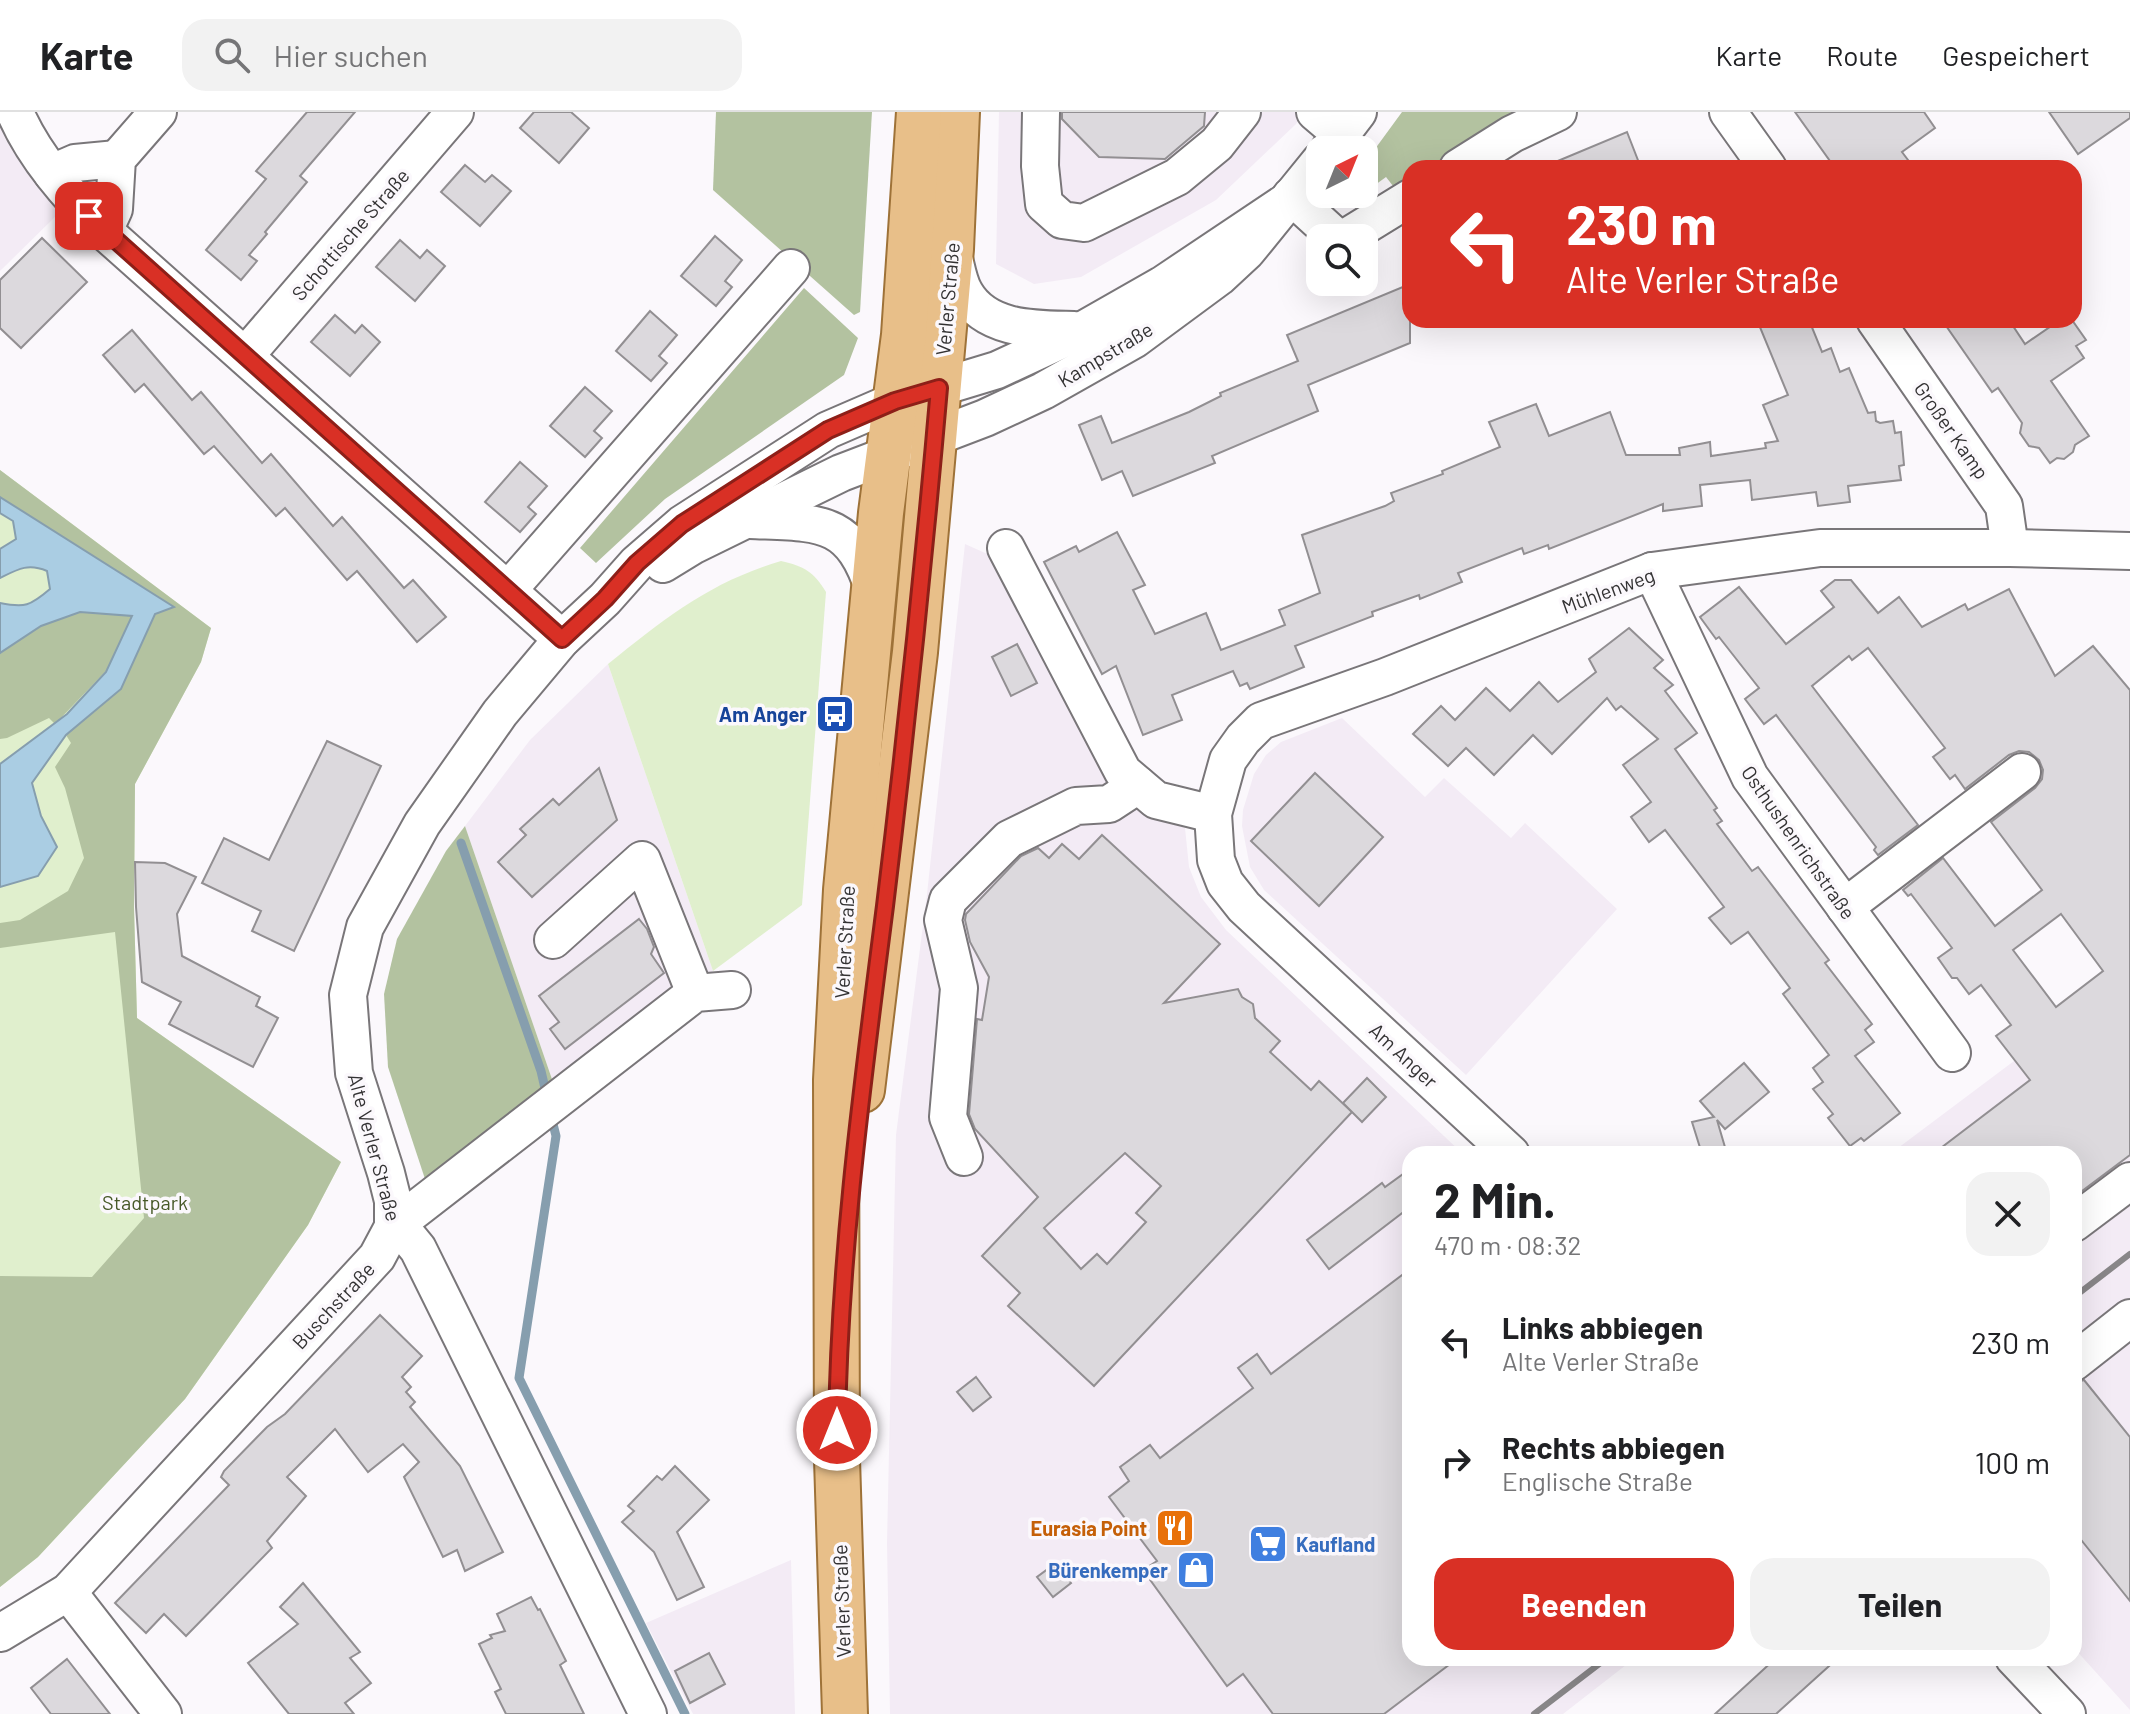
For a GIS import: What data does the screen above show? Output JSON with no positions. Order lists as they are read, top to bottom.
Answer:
{
  "streets": {
    "main road": ["Verler Straße"],
    "street": [
      "Schottische Straße",
      "Kampstraße",
      "Großer Kamp",
      "Mühlenweg",
      "Osthushenrichstraße",
      "Am Anger",
      "Alte Verler Straße",
      "Buschstraße"
    ]
  },
  "crossings": [
    ["Verler Straße", "Kampstraße"],
    ["Verler Straße", "Alte Verler Straße"],
    ["Kampstraße", "Alte Verler Straße"],
    ["Großer Kamp", "Mühlenweg"],
    ["Mühlenweg", "Osthushenrichstraße"],
    ["Mühlenweg", "Am Anger"],
    ["Alte Verler Straße", "Buschstraße"]
  ],
  "parks": ["Stadtpark"],
  "places": {
    "bus stop": ["Am Anger"],
    "restaurant": ["Eurasia Point"],
    "supermarket": ["Kaufland"],
    "shop": ["Bürenkemper"]
  },
  "north": "top right",
  "page": {
    "header": "Karte",
    "search": "Hier suchen",
    "nav": ["Karte", "Route", "Gespeichert"],
    "turn": ["230 m", "Alte Verler Straße"],
    "heading": ["2 Min.", "470 m · 08:32"],
    "list": [
      {
        "name": "Links abbiegen",
        "note": "Alte Verler Straße",
        "value": "230 m"
      },
      {
        "name": "Rechts abbiegen",
        "note": "Englische Straße",
        "value": "100 m"
      }
    ],
    "buttons": ["Beenden", "Teilen"]
  }
}
